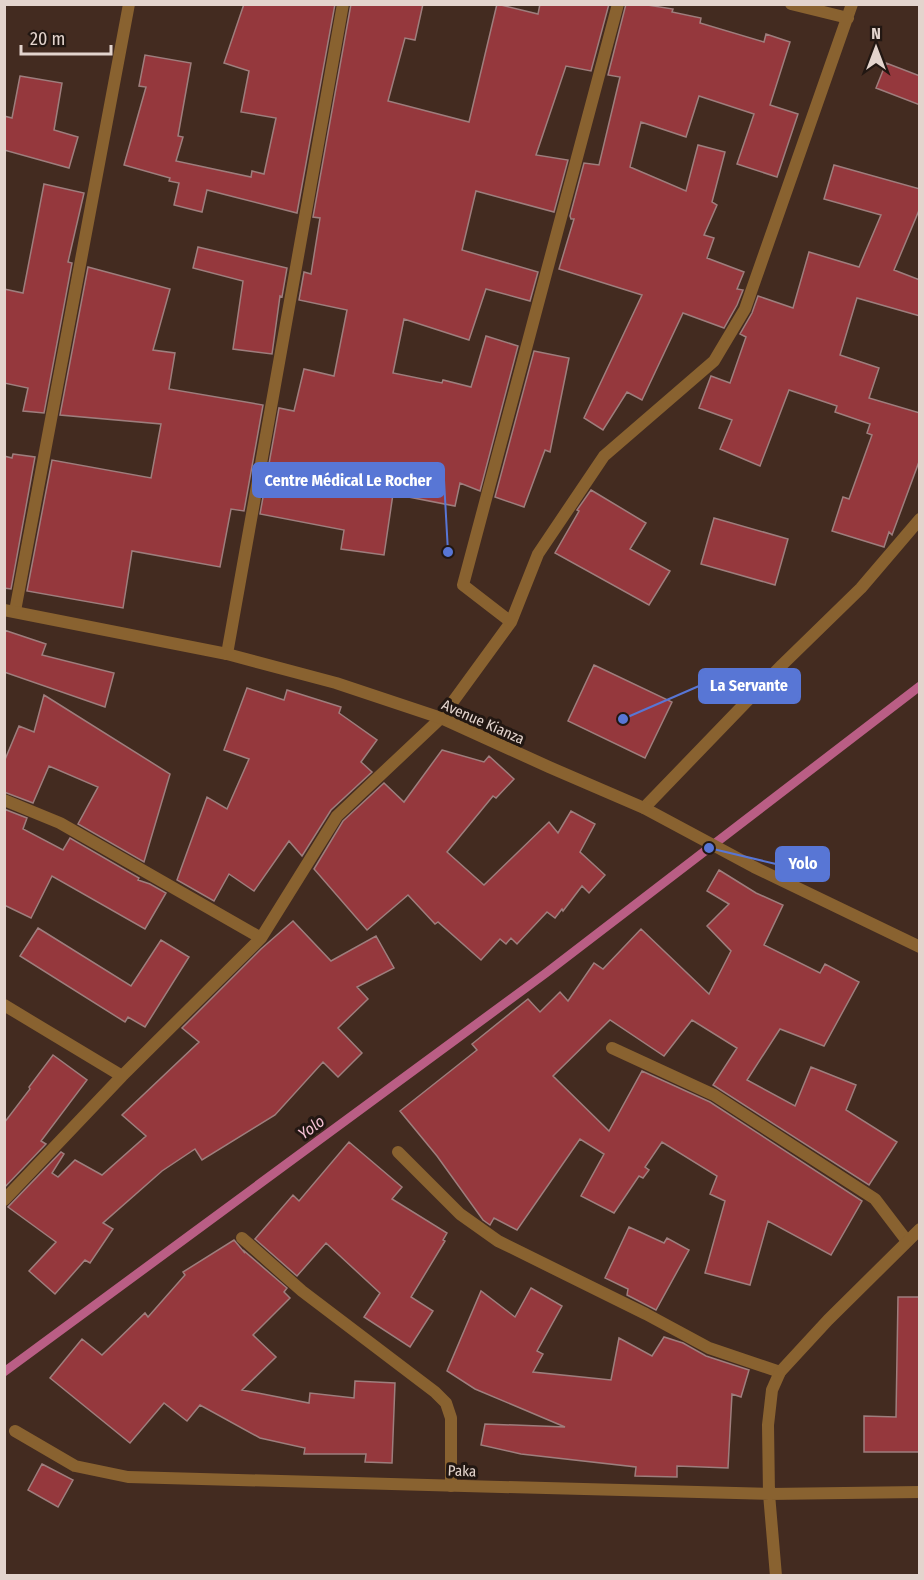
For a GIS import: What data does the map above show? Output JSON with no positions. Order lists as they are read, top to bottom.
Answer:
{
  "streets": {
    "street": ["Avenue Kianza", "Paka"]
  },
  "water": ["Yolo"],
  "places": ["Centre Médical Le Rocher", "La Servante", "Yolo"],
  "scale_bar": "20 m",
  "north": "top"
}
